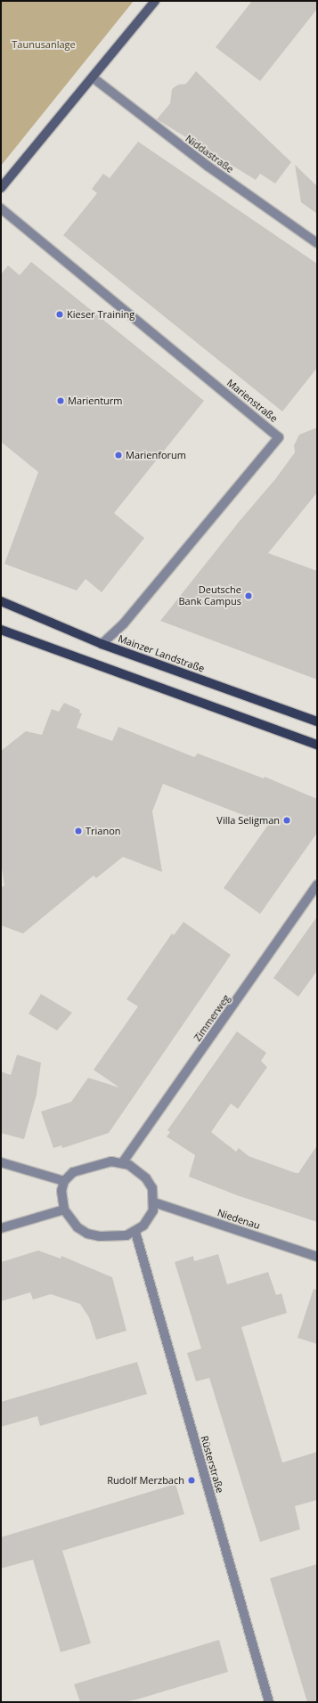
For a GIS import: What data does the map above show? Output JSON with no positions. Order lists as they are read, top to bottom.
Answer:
{
  "streets": {
    "main road": ["Mainzer Landstraße"],
    "street": [
      "Niddastraße",
      "Marienstraße",
      "Zimmerweg",
      "Niedenau",
      "Rüsterstraße"
    ]
  },
  "crossings": [
    ["Marienstraße", "Mainzer Landstraße"],
    ["Zimmerweg", "Niedenau"],
    ["Zimmerweg", "Rüsterstraße"],
    ["Niedenau", "Rüsterstraße"]
  ],
  "parks": ["Taunusanlage"],
  "places": [
    "Kieser Training",
    "Marienturm",
    "Marienforum",
    "Deutsche Bank Campus",
    "Villa Seligman",
    "Trianon",
    "Rudolf Merzbach"
  ]
}
